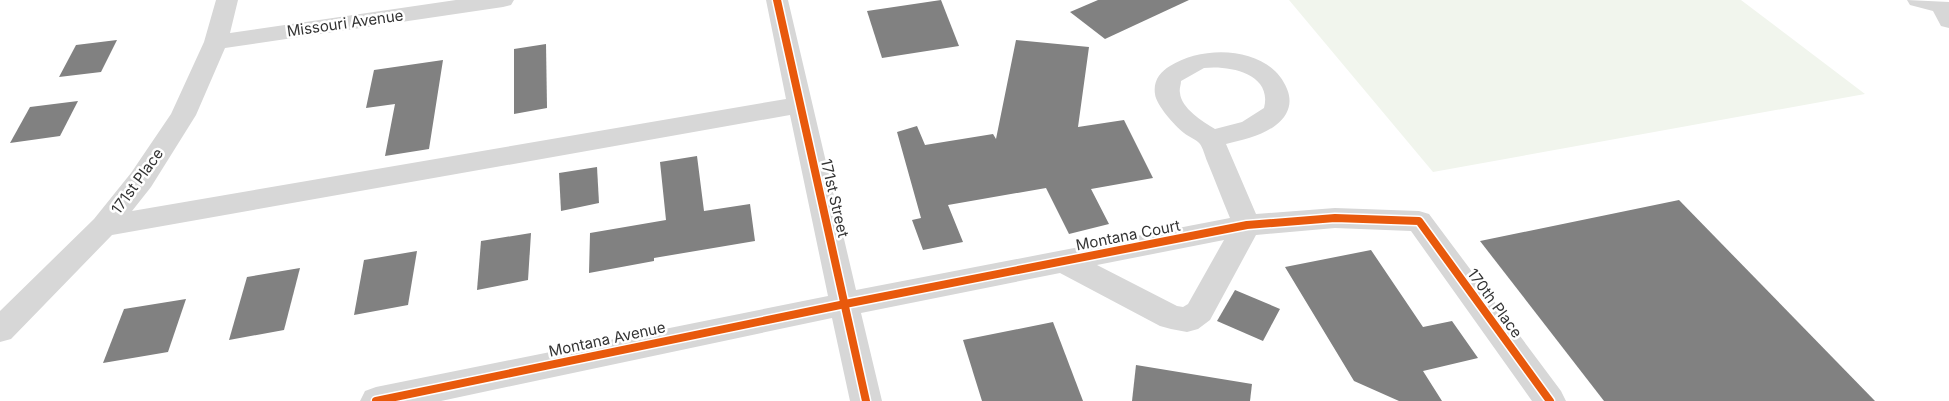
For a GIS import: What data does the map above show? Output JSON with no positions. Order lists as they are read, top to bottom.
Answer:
{
  "streets": {
    "street": [
      "Missouri Avenue",
      "171st Place",
      "171st Street",
      "Montana Court",
      "170th Place",
      "Montana Avenue"
    ]
  },
  "crossings": [
    ["Missouri Avenue", "171st Place"],
    ["171st Street", "Montana Court"],
    ["171st Street", "Montana Avenue"],
    ["Montana Court", "170th Place"],
    ["Montana Court", "Montana Avenue"]
  ]
}
